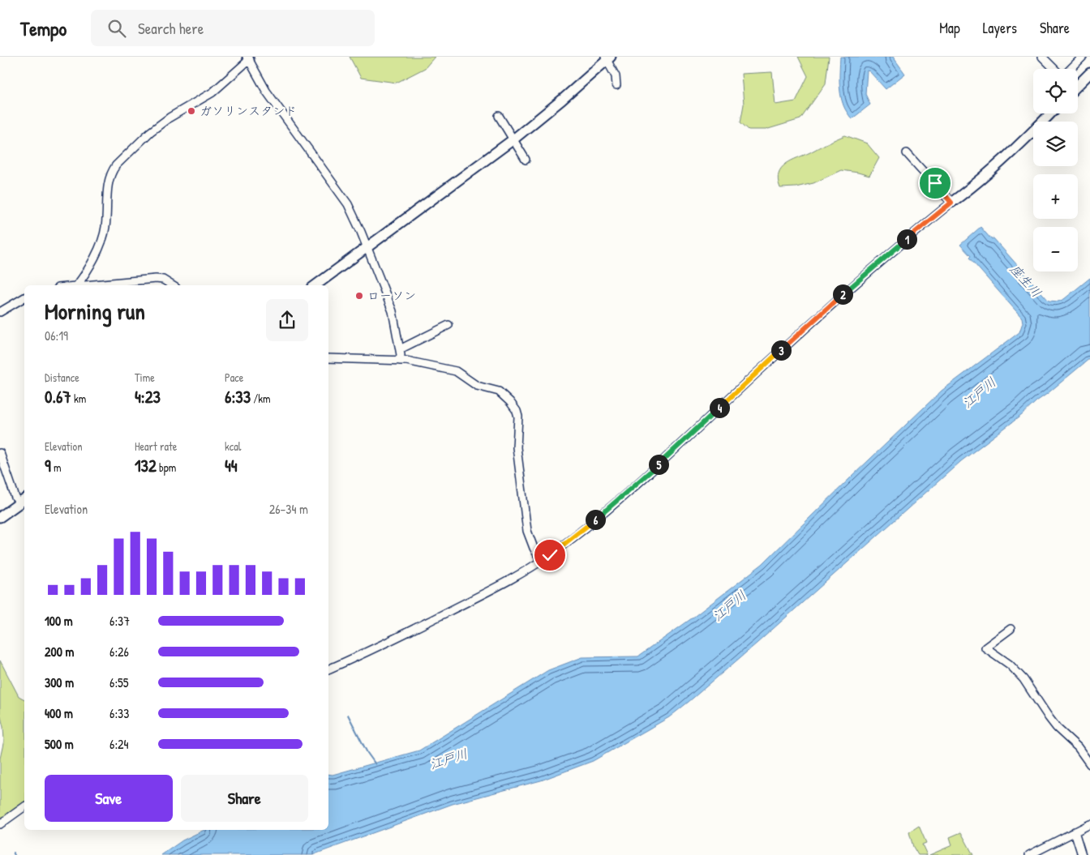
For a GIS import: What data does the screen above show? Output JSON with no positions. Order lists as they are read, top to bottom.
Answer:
{
  "water": ["座生川", "江戸川"],
  "places": ["ガソリンスタンド", "ローソン"],
  "page": {
    "header": "Tempo",
    "search": "Search here",
    "nav": ["Map", "Layers", "Share"],
    "map_buttons": ["+", "−"],
    "pins": [
      "1",
      "2",
      "3",
      "4",
      "5",
      "6"
    ],
    "heading": ["Morning run", "06:19"],
    "stats": [
      ["Distance", "0.67 km"],
      ["Time", "4:23"],
      ["Pace", "6:33 /km"],
      ["Elevation", "9 m"],
      ["Heart rate", "132 bpm"],
      ["kcal", "44"]
    ],
    "chart": ["Elevation", "26–34 m"],
    "list": [
      {
        "name": "100 m",
        "note": "6:37"
      },
      {
        "name": "200 m",
        "note": "6:26"
      },
      {
        "name": "300 m",
        "note": "6:55"
      },
      {
        "name": "400 m",
        "note": "6:33"
      },
      {
        "name": "500 m",
        "note": "6:24"
      }
    ],
    "buttons": ["Save", "Share"]
  }
}
